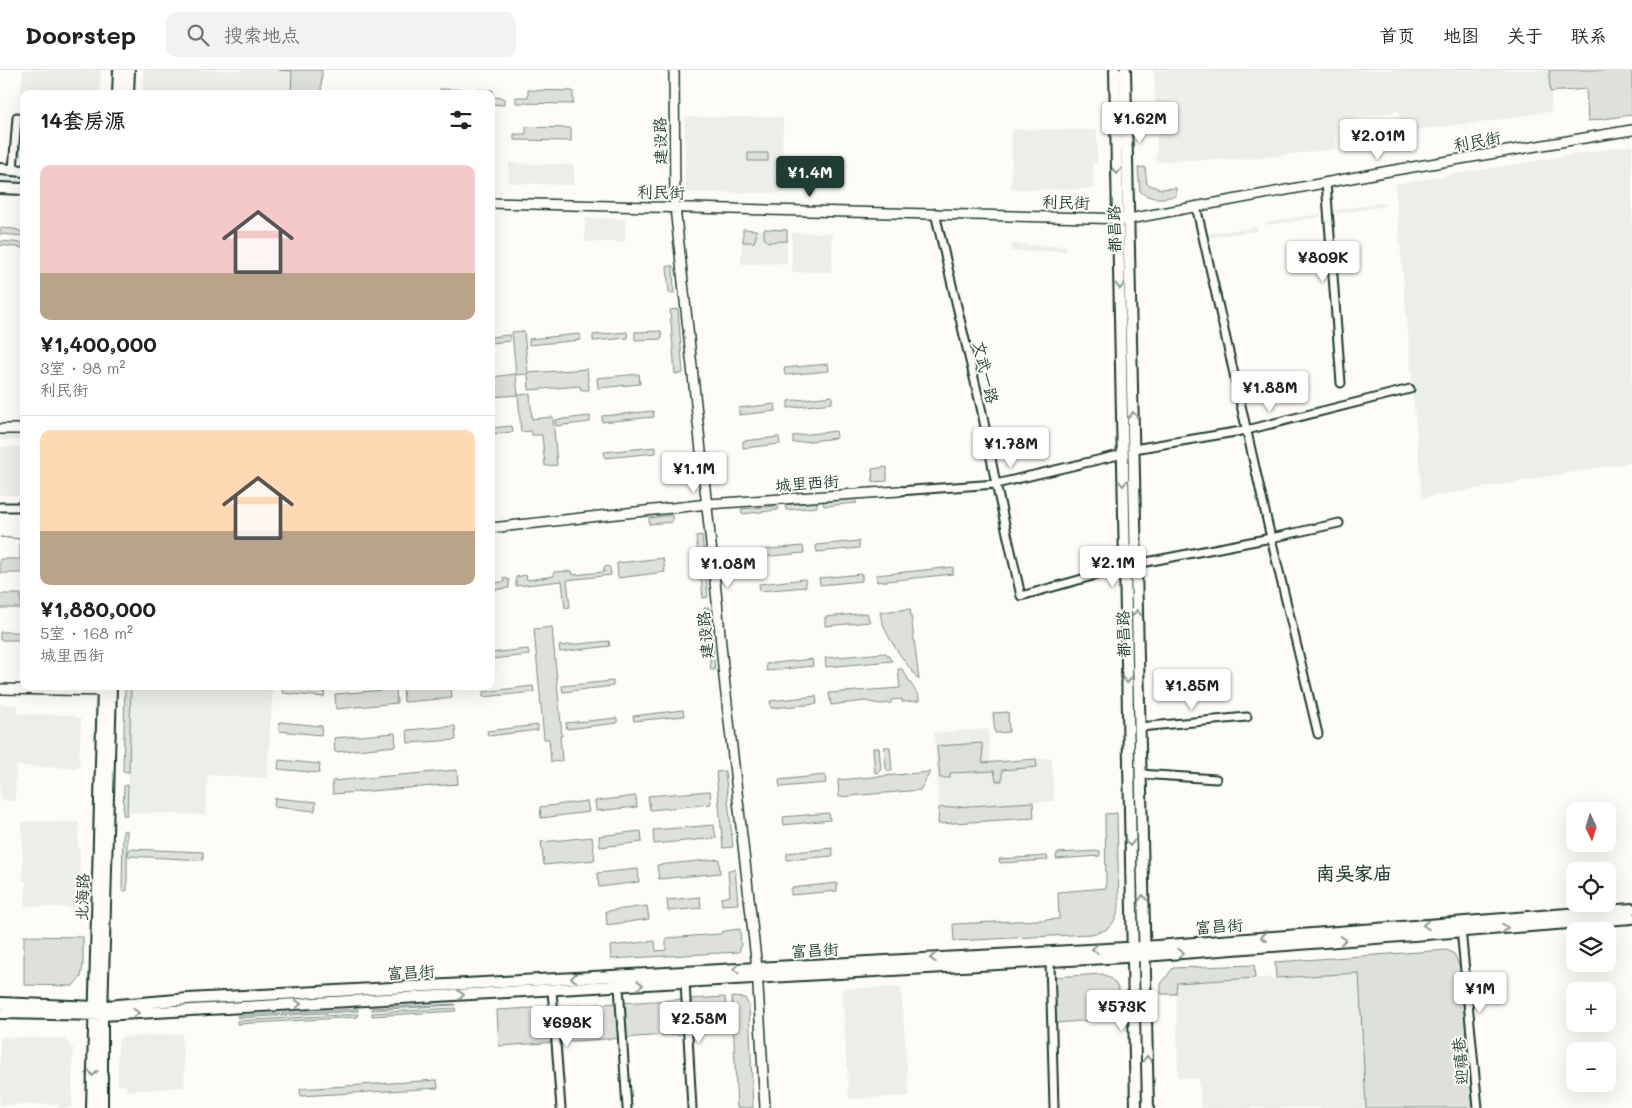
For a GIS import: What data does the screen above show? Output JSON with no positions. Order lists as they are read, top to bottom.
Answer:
{
  "streets": {
    "main road": ["都昌路", "北海路", "富昌街"],
    "street": [
      "建设路",
      "利民街",
      "文武一路",
      "城里西街",
      "迎禧巷"
    ]
  },
  "crossings": [
    ["建设路", "利民街"],
    ["建设路", "城里西街"],
    ["建设路", "富昌街"],
    ["利民街", "都昌路"],
    ["利民街", "文武一路"],
    ["都昌路", "富昌街"],
    ["文武一路", "城里西街"],
    ["北海路", "富昌街"],
    ["富昌街", "迎禧巷"]
  ],
  "districts": ["南吴家庙"],
  "north": "bottom",
  "page": {
    "header": "Doorstep",
    "search": "搜索地点",
    "nav": [
      "首页",
      "地图",
      "关于",
      "联系"
    ],
    "heading": "14套房源",
    "price": [
      "¥1.62M",
      "¥2.01M",
      "¥1.4M",
      "¥809K",
      "¥1.88M",
      "¥1.78M",
      "¥1.1M",
      "¥2.1M",
      "¥1.08M",
      "¥1.85M",
      "¥1M",
      "¥573K",
      "¥2.58M",
      "¥698K"
    ],
    "list": [
      {
        "name": "¥1,400,000",
        "note": "3室 · 98 m² · 利民街"
      },
      {
        "name": "¥1,880,000",
        "note": "5室 · 168 m² · 城里西街"
      }
    ],
    "map_buttons": ["+", "−"]
  }
}
